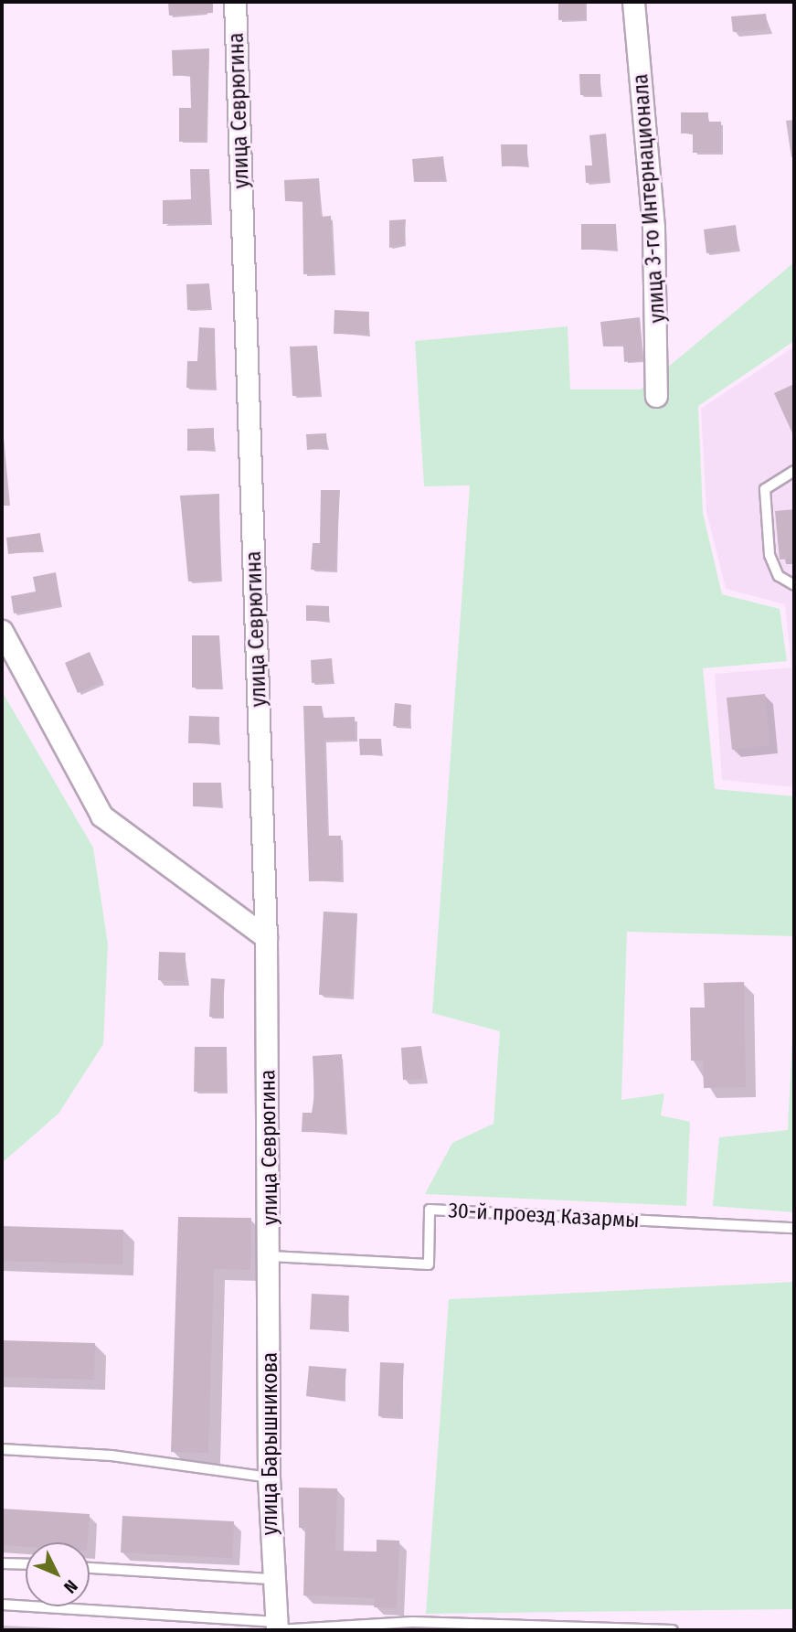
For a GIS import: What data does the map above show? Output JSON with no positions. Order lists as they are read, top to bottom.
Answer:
{
  "streets": {
    "street": ["улица Севрюгина", "улица 3-го Интернационала", "улица Барышникова"],
    "lane": ["30-й проезд Казармы"]
  },
  "crossings": [
    ["улица Севрюгина", "30-й проезд Казармы"],
    ["улица Севрюгина", "улица Барышникова"],
    ["30-й проезд Казармы", "улица Барышникова"]
  ],
  "north": "bottom right"
}
